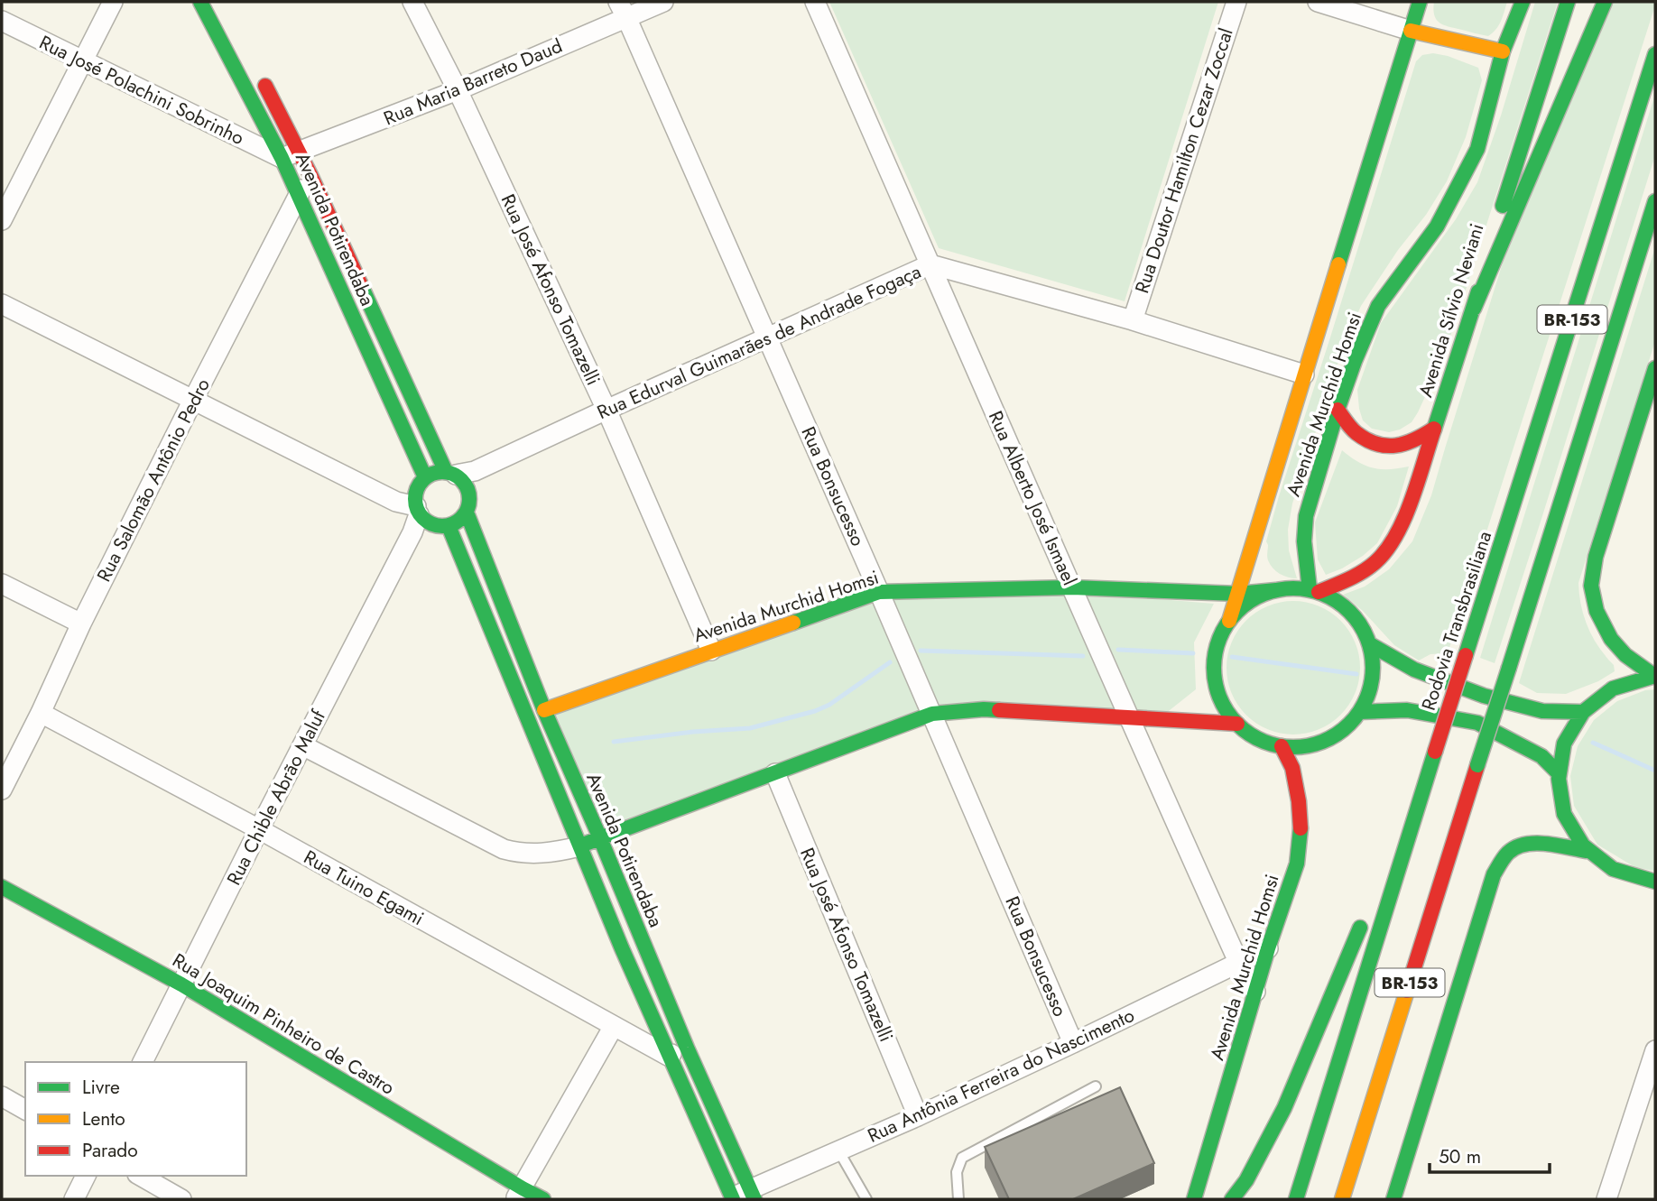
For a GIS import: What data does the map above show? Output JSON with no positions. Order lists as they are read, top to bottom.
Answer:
{
  "streets": {
    "main road": [
      "Avenida Potirendaba",
      "Avenida Sílvio Neviani",
      "BR-153",
      "Avenida Murchid Homsi",
      "Rodovia Transbrasiliana",
      "Rua Joaquim Pinheiro de Castro"
    ],
    "street": [
      "Rua Maria Barreto Daud",
      "Rua José Polachini Sobrinho",
      "Rua Doutor Hamilton Cezar Zoccal",
      "Rua José Afonso Tomazelli",
      "Rua Edurval Guimarães de Andrade Fogaça",
      "Rua Salomão Antônio Pedro",
      "Rua Bonsucesso",
      "Rua Alberto José Ismael",
      "Rua Chible Abrão Maluf",
      "Rua Tuino Egami",
      "Rua Antônia Ferreira do Nascimento"
    ]
  },
  "crossings": [
    ["Rua Maria Barreto Daud", "Rua José Polachini Sobrinho"],
    ["Rua Maria Barreto Daud", "Avenida Potirendaba"],
    ["Rua Maria Barreto Daud", "Rua José Afonso Tomazelli"],
    ["Rua Maria Barreto Daud", "Rua Bonsucesso"],
    ["Rua José Polachini Sobrinho", "Avenida Potirendaba"],
    ["Rua Doutor Hamilton Cezar Zoccal", "Rua Edurval Guimarães de Andrade Fogaça"],
    ["Avenida Potirendaba", "Rua Edurval Guimarães de Andrade Fogaça"],
    ["Avenida Potirendaba", "Avenida Murchid Homsi"],
    ["Avenida Potirendaba", "Rua Salomão Antônio Pedro"],
    ["Avenida Potirendaba", "Rua Chible Abrão Maluf"],
    ["Avenida Potirendaba", "Rua Tuino Egami"],
    ["Avenida Potirendaba", "Rua Antônia Ferreira do Nascimento"],
    ["Rua José Afonso Tomazelli", "Rua Edurval Guimarães de Andrade Fogaça"],
    ["Rua José Afonso Tomazelli", "Avenida Murchid Homsi"],
    ["Rua José Afonso Tomazelli", "Rua Antônia Ferreira do Nascimento"],
    ["Avenida Sílvio Neviani", "Avenida Murchid Homsi"],
    ["Rua Edurval Guimarães de Andrade Fogaça", "Avenida Murchid Homsi"],
    ["Rua Edurval Guimarães de Andrade Fogaça", "Rua Bonsucesso"],
    ["Rua Edurval Guimarães de Andrade Fogaça", "Rua Alberto José Ismael"],
    ["Avenida Murchid Homsi", "Rua Bonsucesso"],
    ["Avenida Murchid Homsi", "Rua Alberto José Ismael"],
    ["Avenida Murchid Homsi", "Rua Antônia Ferreira do Nascimento"],
    ["Rua Salomão Antônio Pedro", "Rua Tuino Egami"],
    ["Rua Bonsucesso", "Rua Antônia Ferreira do Nascimento"],
    ["Rua Alberto José Ismael", "Rua Antônia Ferreira do Nascimento"],
    ["Rua Chible Abrão Maluf", "Rua Tuino Egami"],
    ["Rua Chible Abrão Maluf", "Rua Joaquim Pinheiro de Castro"]
  ],
  "legend": ["Livre", "Lento", "Parado"],
  "scale_bar": "50 m"
}
